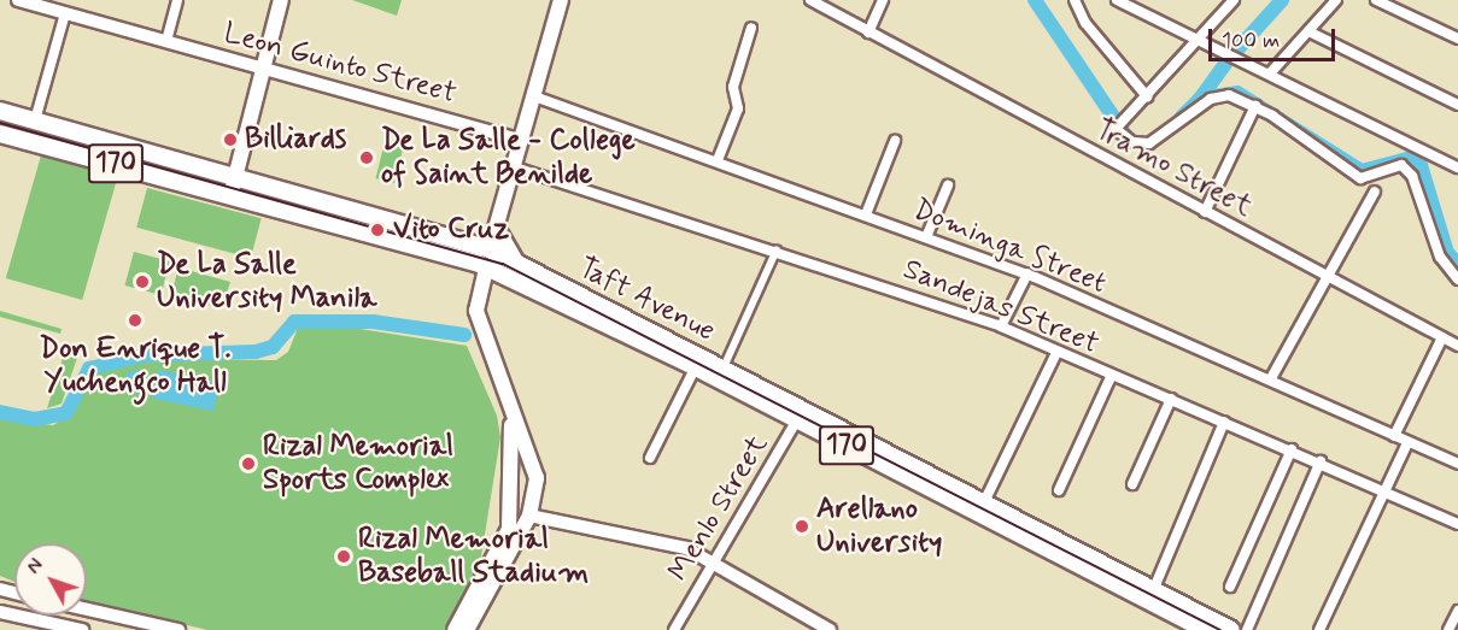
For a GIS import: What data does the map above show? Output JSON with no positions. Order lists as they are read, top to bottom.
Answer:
{
  "streets": {
    "main road": ["170", "Taft Avenue"],
    "street": [
      "Leon Guinto Street",
      "Tramo Street",
      "Dominga Street",
      "Sandejas Street",
      "Menlo Street"
    ]
  },
  "crossings": [
    ["Taft Avenue", "Menlo Street"]
  ],
  "places": [
    "Billiards",
    "De La Salle - College of Saint Benilde",
    "Vito Cruz",
    "De La Salle University Manila",
    "Don Enrique T. Yuchengco Hall",
    "Rizal Memorial Sports Complex",
    "Arellano University",
    "Rizal Memorial Baseball Stadium"
  ],
  "scale_bar": "100 m",
  "north": "top left"
}
